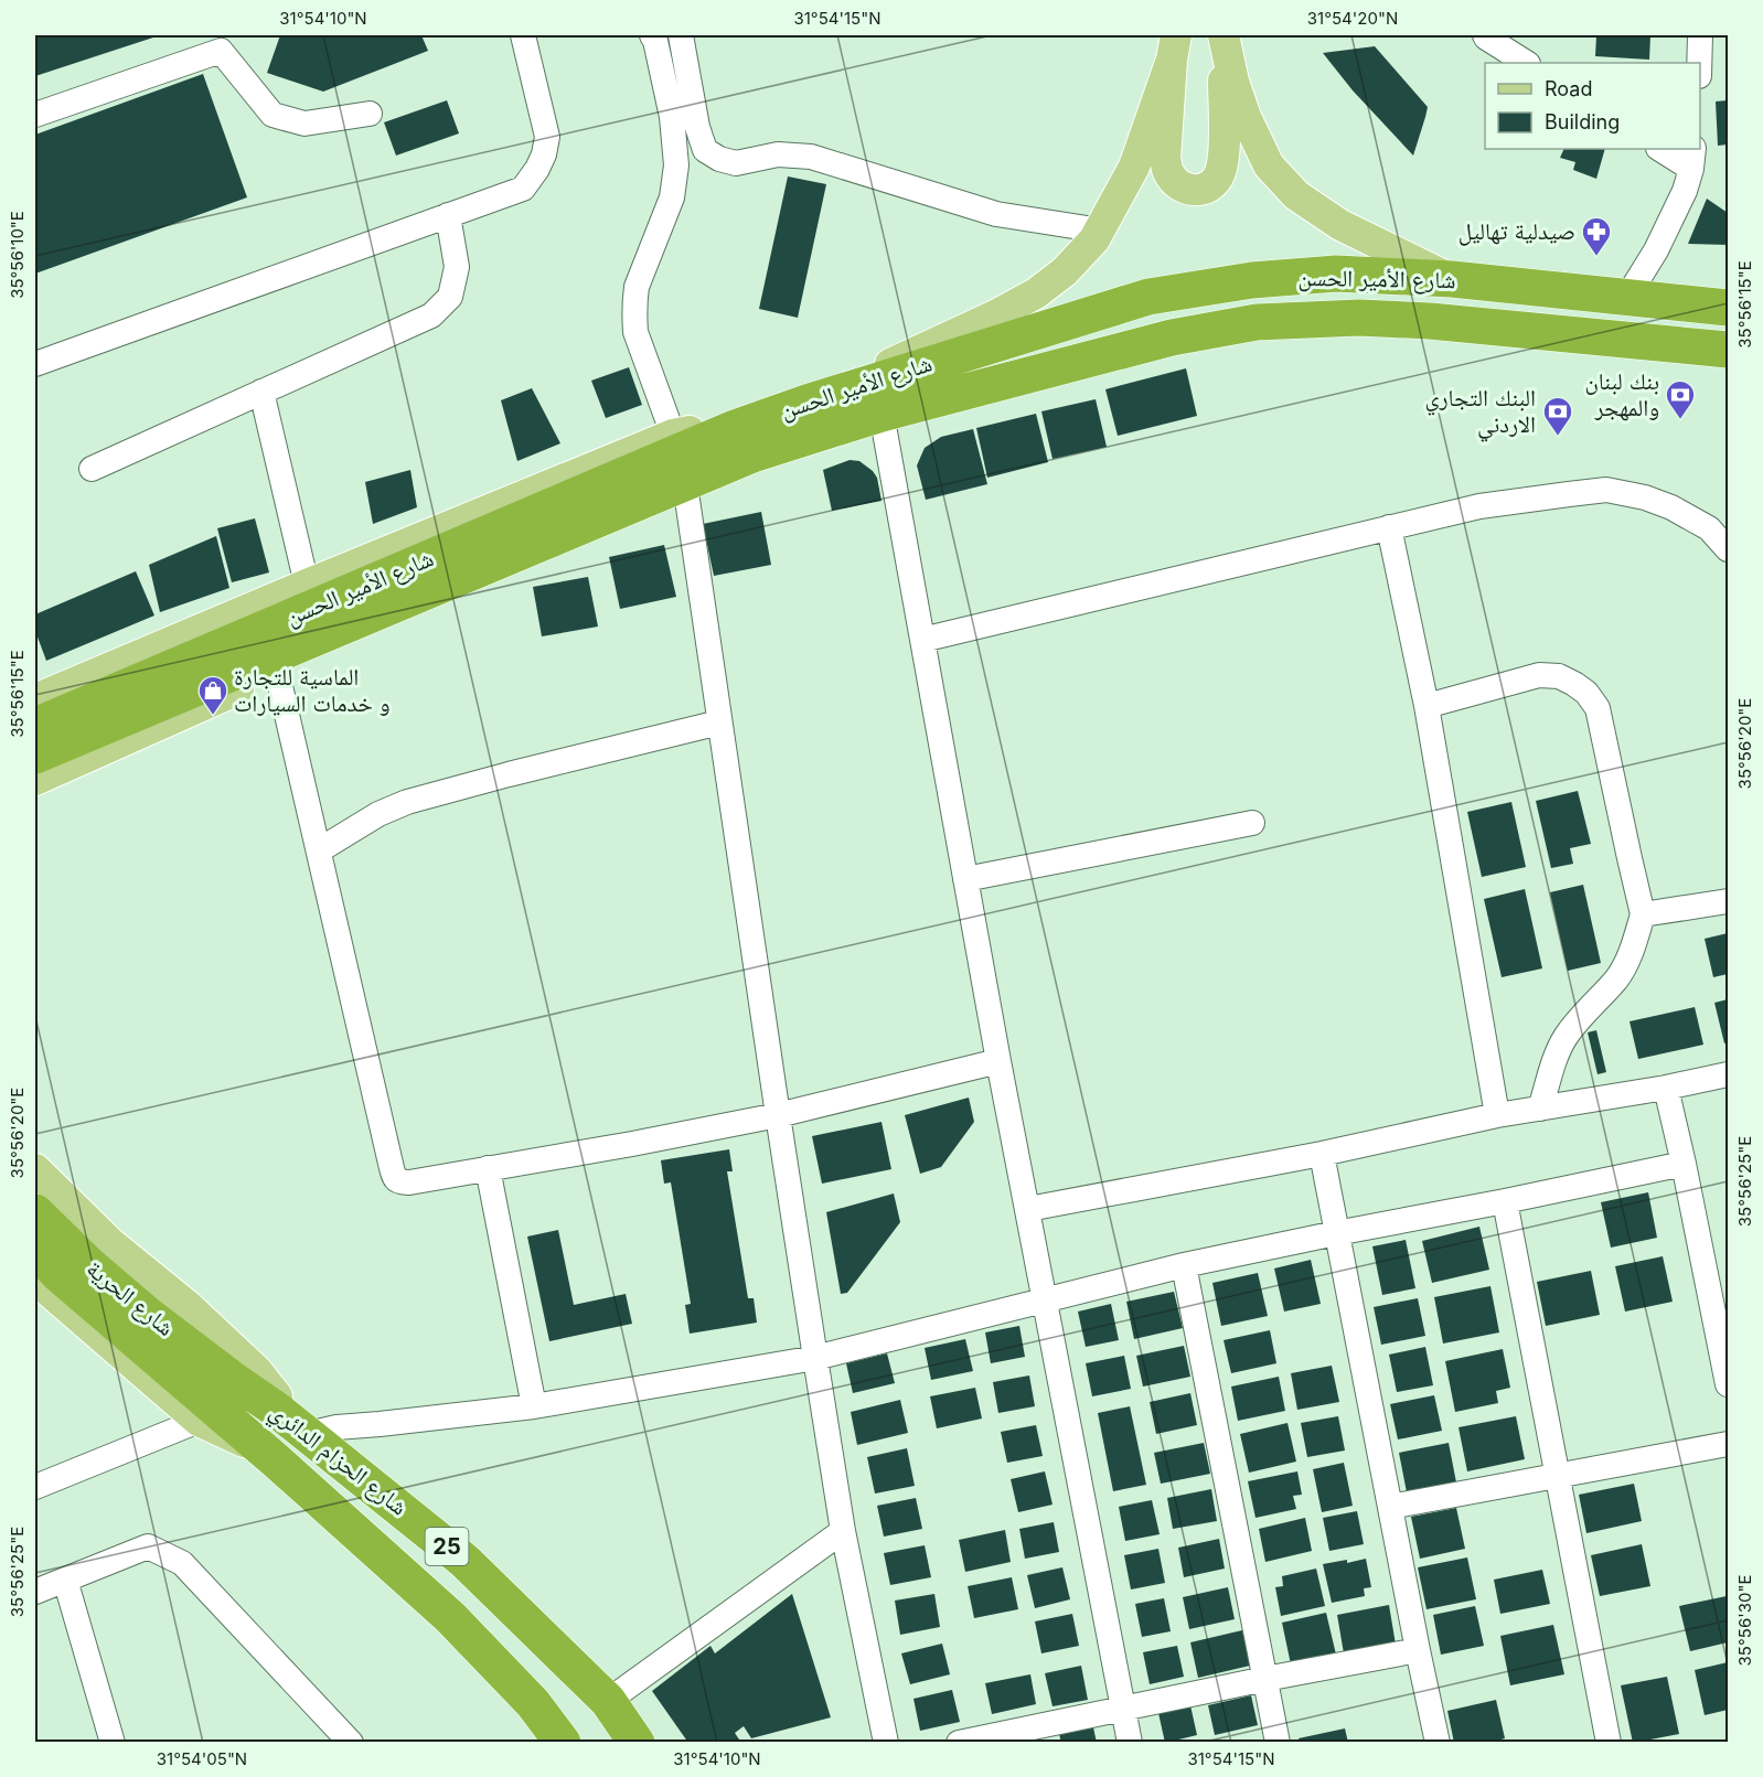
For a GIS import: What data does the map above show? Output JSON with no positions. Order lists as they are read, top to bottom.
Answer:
{
  "streets": {
    "highway": [
      "شارع الأمير الحسن",
      "شارع الحرية",
      "شارع الحزام الدائري",
      "25"
    ]
  },
  "crossings": [
    ["شارع الحرية", "شارع الحزام الدائري"],
    ["شارع الحرية", "25"],
    ["شارع الحزام الدائري", "25"]
  ],
  "places": {
    "pharmacy": ["صيدلية تهاليل"],
    "bank": ["بنك لبنان والمهجر", "البنك التجاري الاردني"],
    "shop": ["الماسية للتجارة و خدمات السيارات"]
  },
  "legend": ["Road", "Building"],
  "coordinates": [
    "31°54'10\"N",
    "31°54'15\"N",
    "31°54'20\"N",
    "35°56'10\"E",
    "35°56'15\"E",
    "35°56'20\"E",
    "35°56'25\"E",
    "35°56'30\"E",
    "31°54'05\"N"
  ]
}
